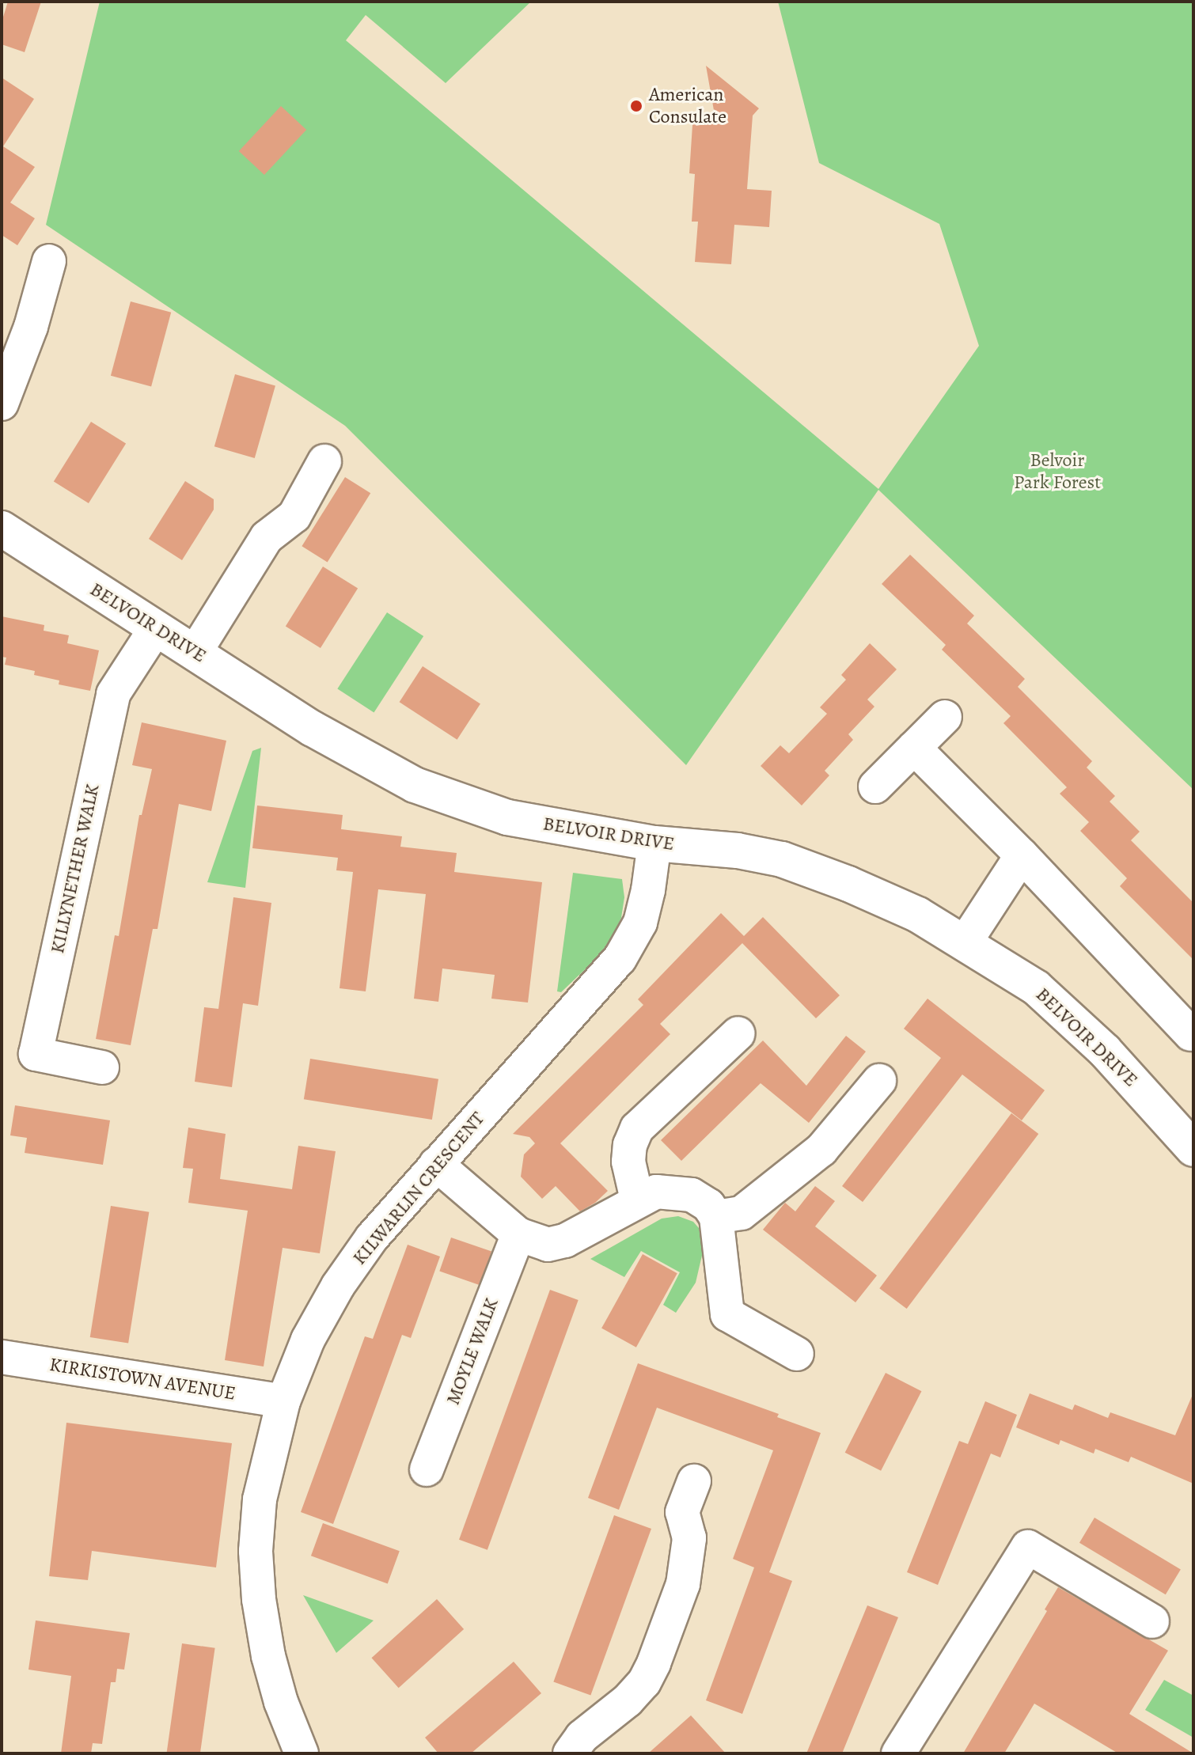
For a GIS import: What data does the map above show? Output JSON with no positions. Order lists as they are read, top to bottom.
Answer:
{
  "streets": {
    "street": [
      "BELVOIR DRIVE",
      "KILLYNETHER WALK",
      "KILWARLIN CRESCENT",
      "MOYLE WALK",
      "KIRKISTOWN AVENUE"
    ]
  },
  "crossings": [
    ["BELVOIR DRIVE", "KILLYNETHER WALK"],
    ["BELVOIR DRIVE", "KILWARLIN CRESCENT"],
    ["KILWARLIN CRESCENT", "KIRKISTOWN AVENUE"]
  ],
  "parks": ["Belvoir Park Forest"],
  "places": ["American Consulate"]
}
